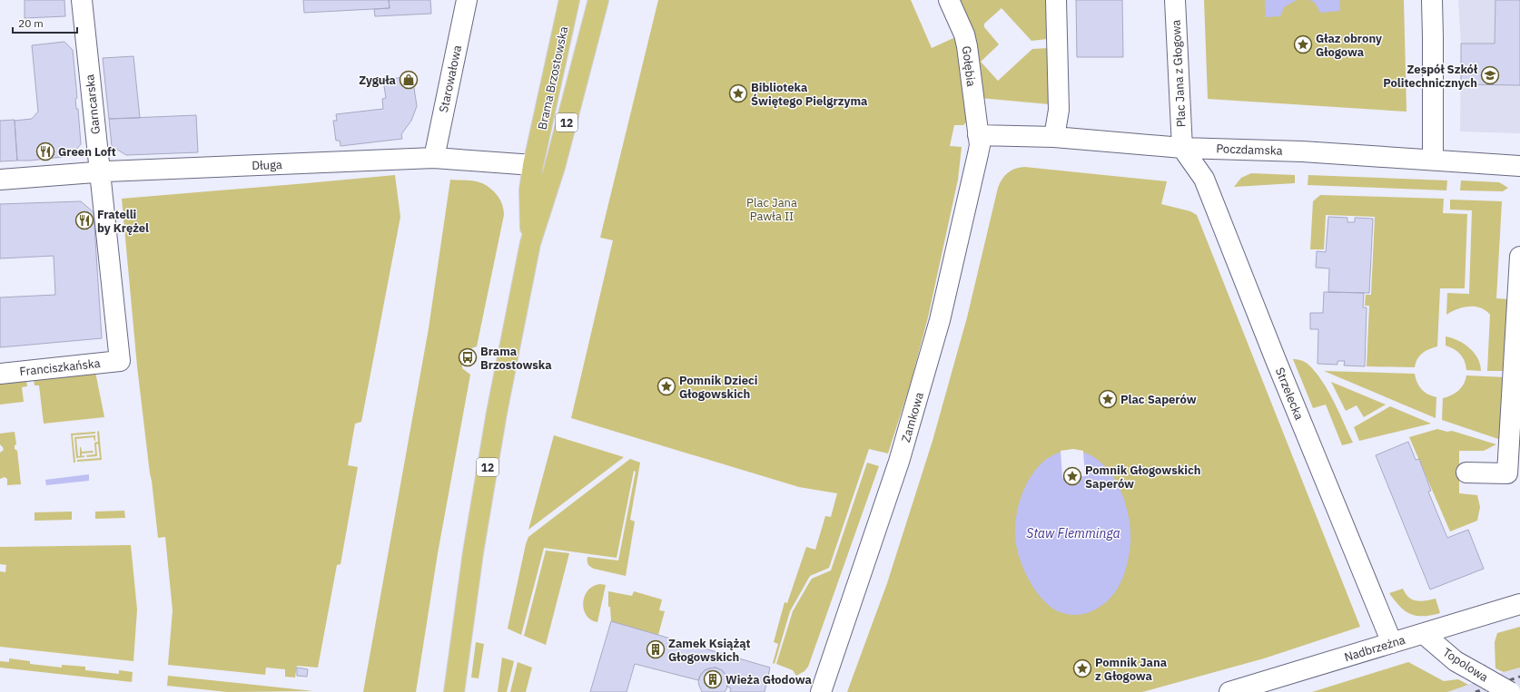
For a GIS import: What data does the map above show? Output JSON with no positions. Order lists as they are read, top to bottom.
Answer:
{
  "streets": {
    "main road": ["Brama Brzostowska", "12"],
    "street": [
      "Gołębia",
      "Plac Jana z Głogowa",
      "Starowałowa",
      "Garncarska",
      "Poczdamska",
      "Długa",
      "Franciszkańska",
      "Strzelecka",
      "Zamkowa",
      "Nadbrzeżna",
      "Topolowa"
    ]
  },
  "crossings": [
    ["Gołębia", "Poczdamska"],
    ["Gołębia", "Zamkowa"],
    ["Plac Jana z Głogowa", "Poczdamska"],
    ["Plac Jana z Głogowa", "Strzelecka"],
    ["Brama Brzostowska", "Długa"],
    ["Starowałowa", "Długa"],
    ["Garncarska", "Długa"],
    ["Garncarska", "Franciszkańska"],
    ["Poczdamska", "Strzelecka"],
    ["Poczdamska", "Zamkowa"],
    ["Strzelecka", "Nadbrzeżna"],
    ["Nadbrzeżna", "Topolowa"]
  ],
  "water": ["Staw Flemminga"],
  "parks": ["Plac Jana Pawła II"],
  "places": {
    "place": [
      "Głaz obrony Głogowa",
      "Biblioteka Świętego Pielgrzyma",
      "Pomnik Dzieci Głogowskich",
      "Plac Saperów",
      "Pomnik Głogowskich Saperów",
      "Pomnik Jana z Głogowa"
    ],
    "school or university": ["Zespół Szkół Politechnicznych"],
    "shop": ["Zyguła"],
    "restaurant": ["Green Loft", "Fratelli by Krężel"],
    "bus stop": ["Brama Brzostowska"],
    "building": ["Zamek Książąt Głogowskich", "Wieża Głodowa"]
  },
  "scale_bar": "20 m"
}
